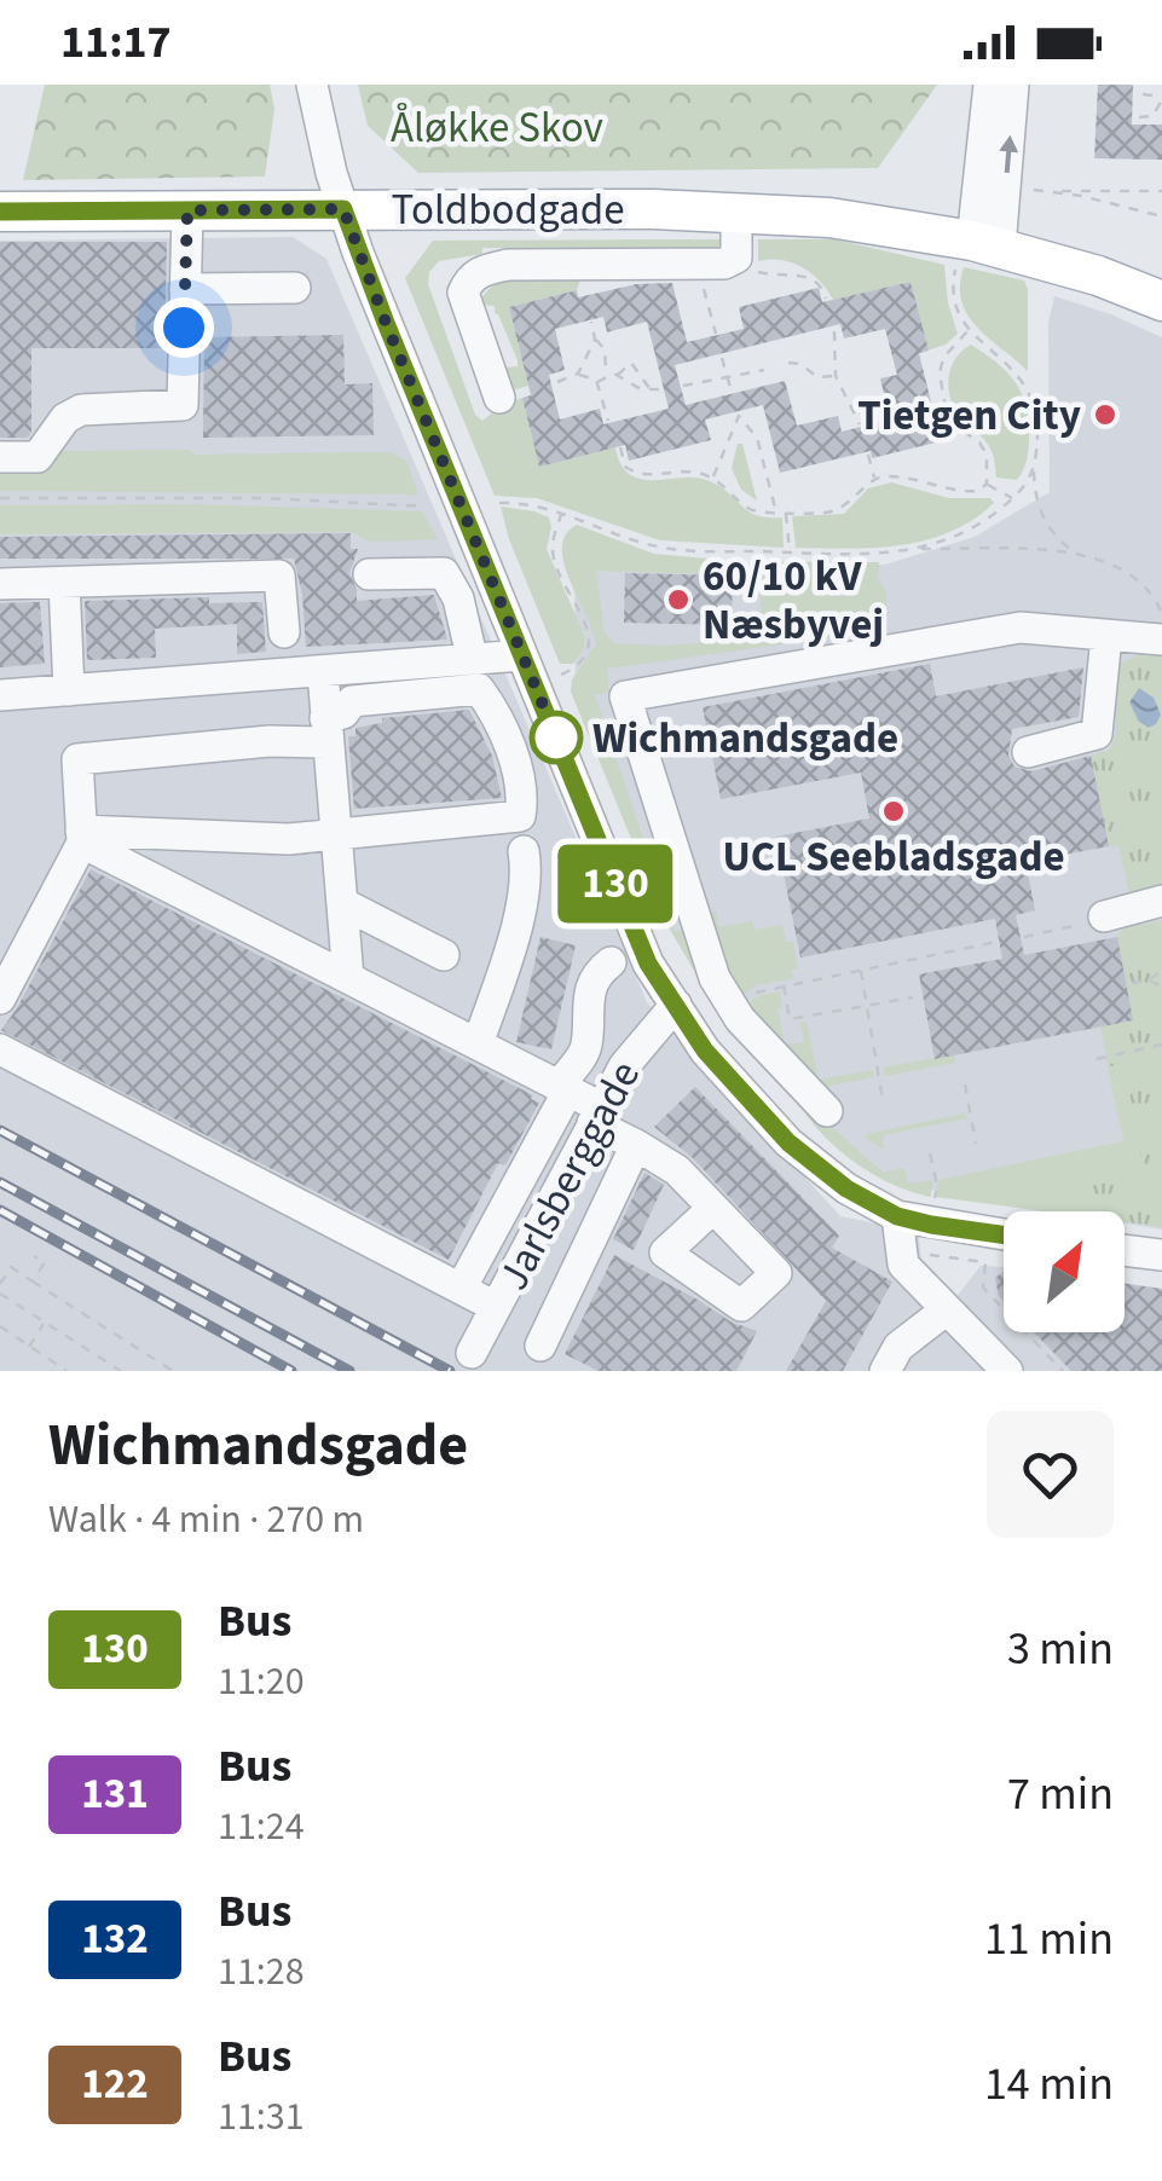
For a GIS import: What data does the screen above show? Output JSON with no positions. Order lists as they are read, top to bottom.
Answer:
{
  "streets": {
    "main road": ["Toldbodgade"],
    "street": ["Jarlsberggade"]
  },
  "parks": ["Åløkke Skov"],
  "places": [
    "Tietgen City",
    "60/10 kV Næsbyvej",
    "Wichmandsgade",
    "UCL Seebladsgade"
  ],
  "lines": ["bus line 130"],
  "north": "top right",
  "page": {
    "status": "11:17",
    "on_map": "130",
    "heading": ["Wichmandsgade", "Walk · 4 min · 270 m"],
    "list": [
      {
        "mark": "130",
        "name": "Bus",
        "note": "11:20",
        "value": "3 min"
      },
      {
        "mark": "131",
        "name": "Bus",
        "note": "11:24",
        "value": "7 min"
      },
      {
        "mark": "132",
        "name": "Bus",
        "note": "11:28",
        "value": "11 min"
      },
      {
        "mark": "122",
        "name": "Bus",
        "note": "11:31",
        "value": "14 min"
      }
    ]
  }
}
